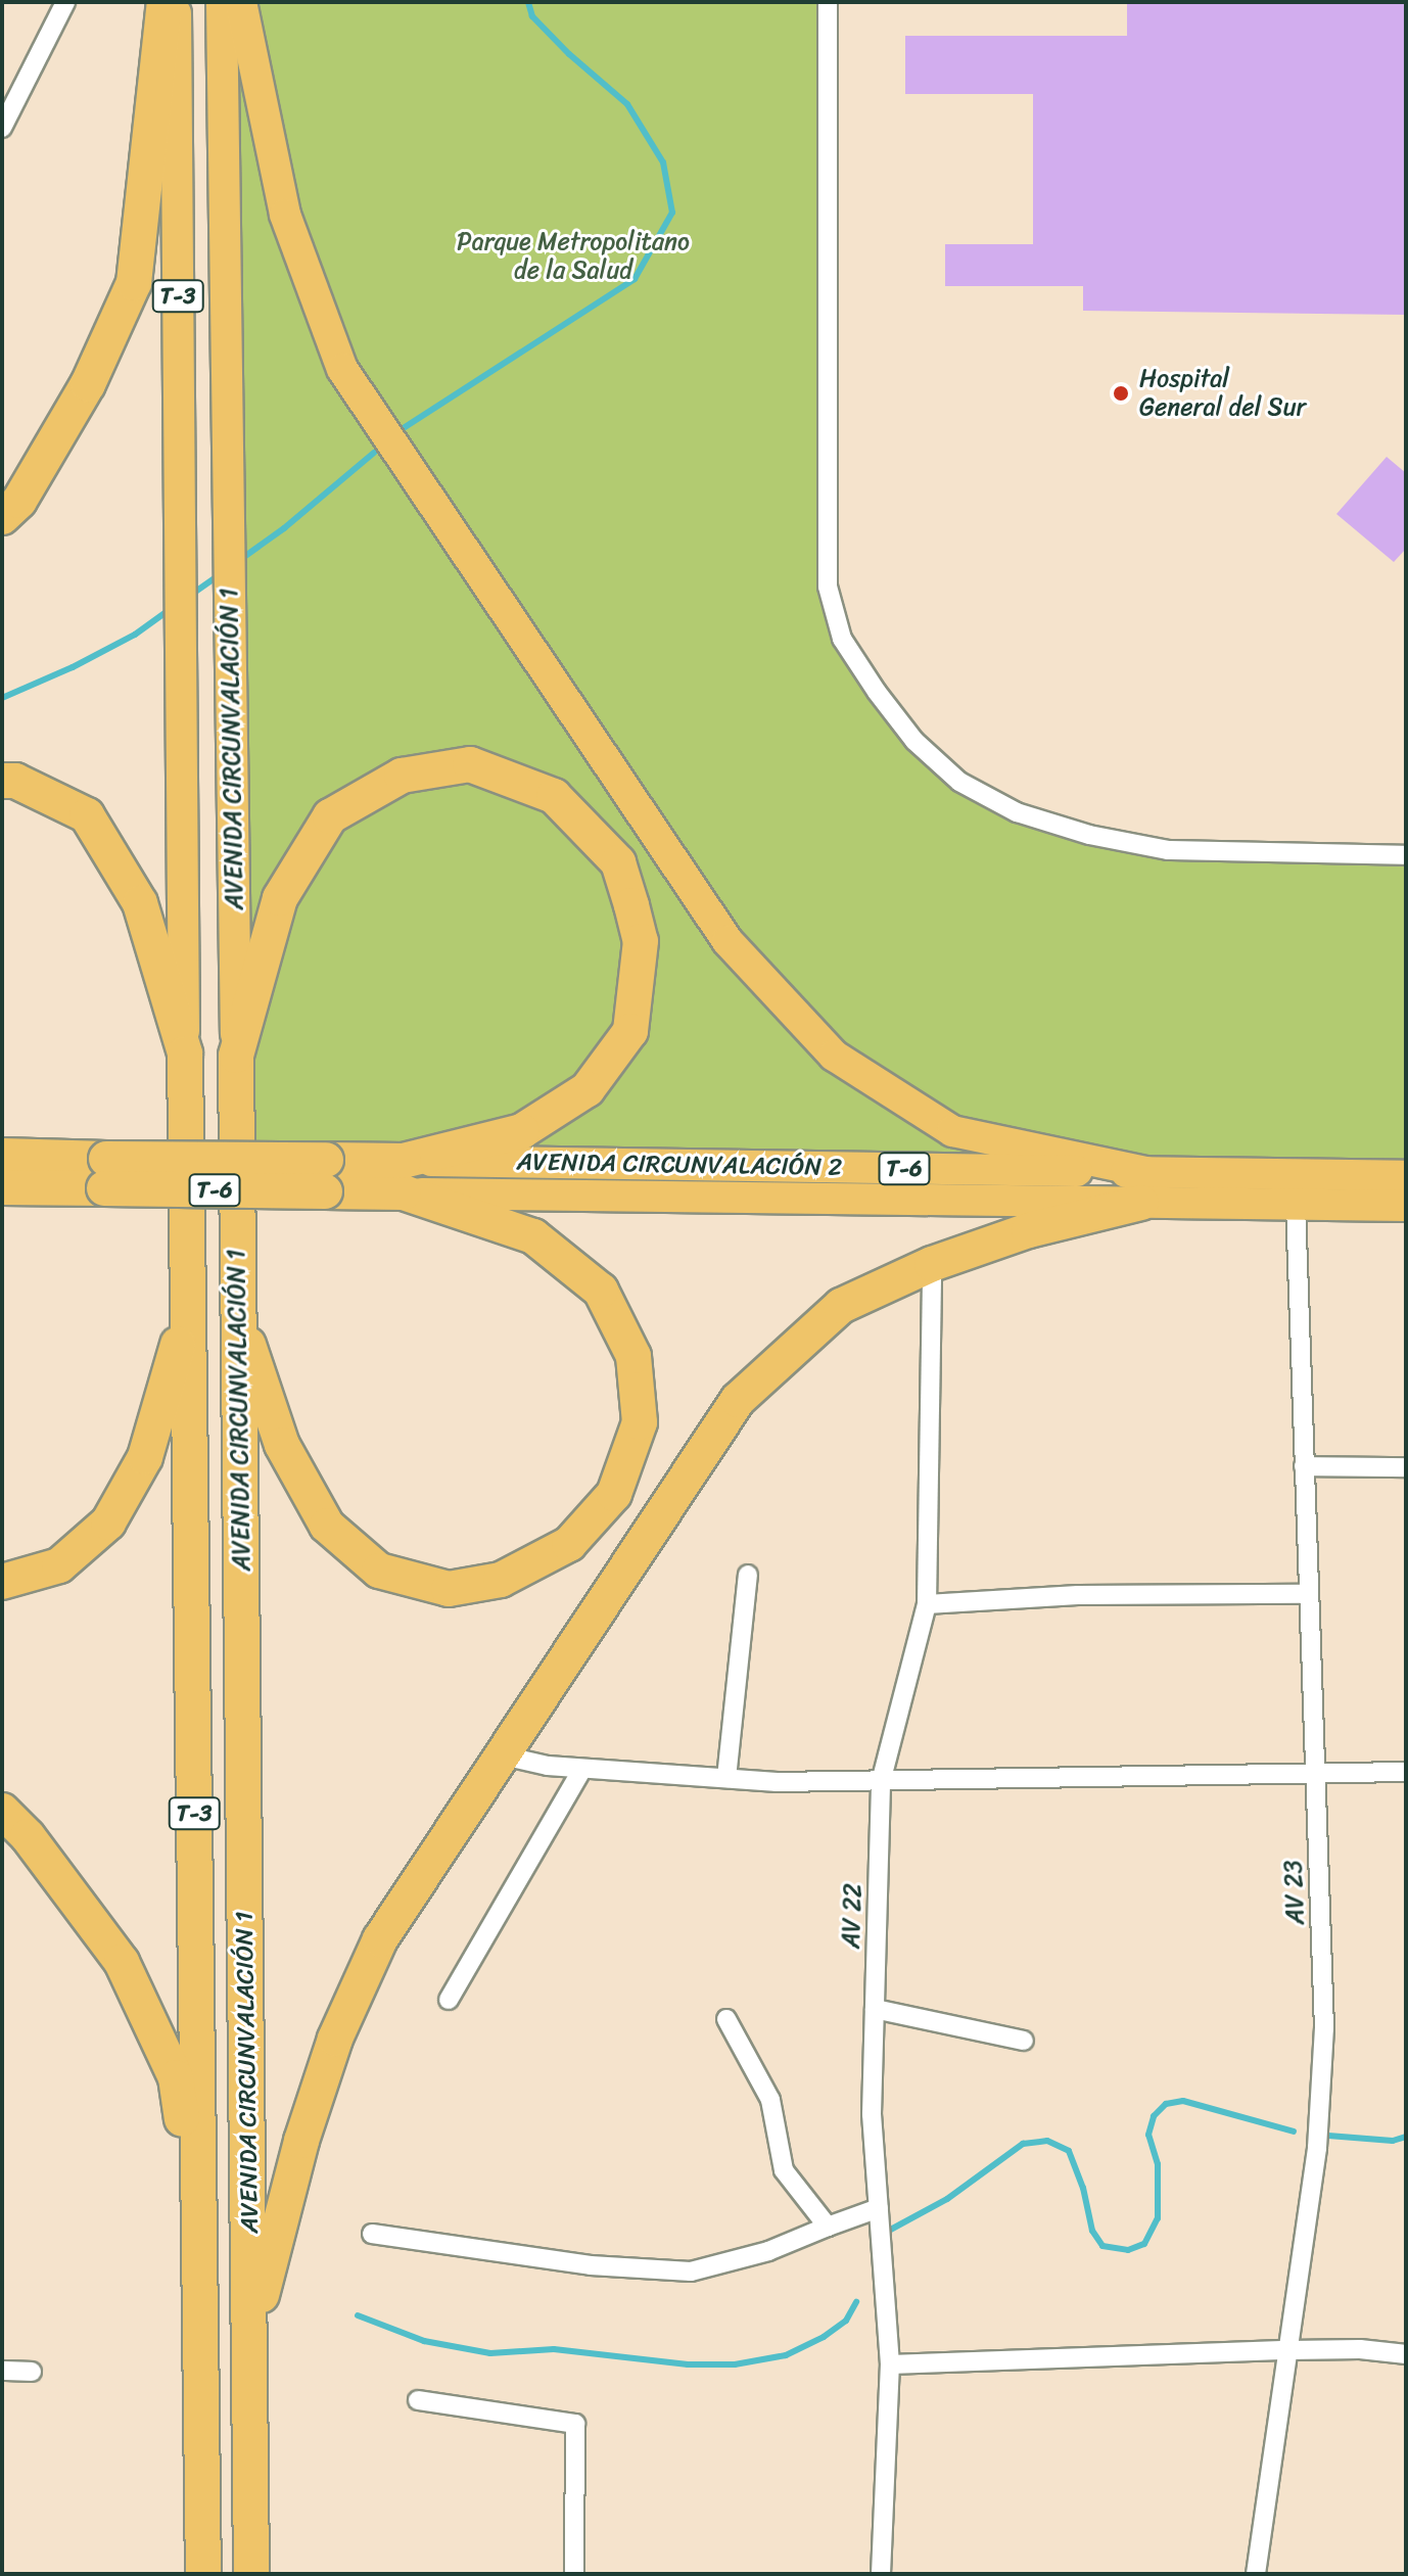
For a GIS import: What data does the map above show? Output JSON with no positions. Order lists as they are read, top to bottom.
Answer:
{
  "streets": {
    "highway": [
      "T-3",
      "AVENIDA CIRCUNVALACIÓN 1",
      "AVENIDA CIRCUNVALACIÓN 2",
      "T-6"
    ],
    "street": ["AV 23", "AV 22"]
  },
  "crossings": [
    ["AVENIDA CIRCUNVALACIÓN 2", "AV 23"]
  ],
  "parks": ["Parque Metropolitano de la Salud"],
  "places": ["Hospital General del Sur"]
}
